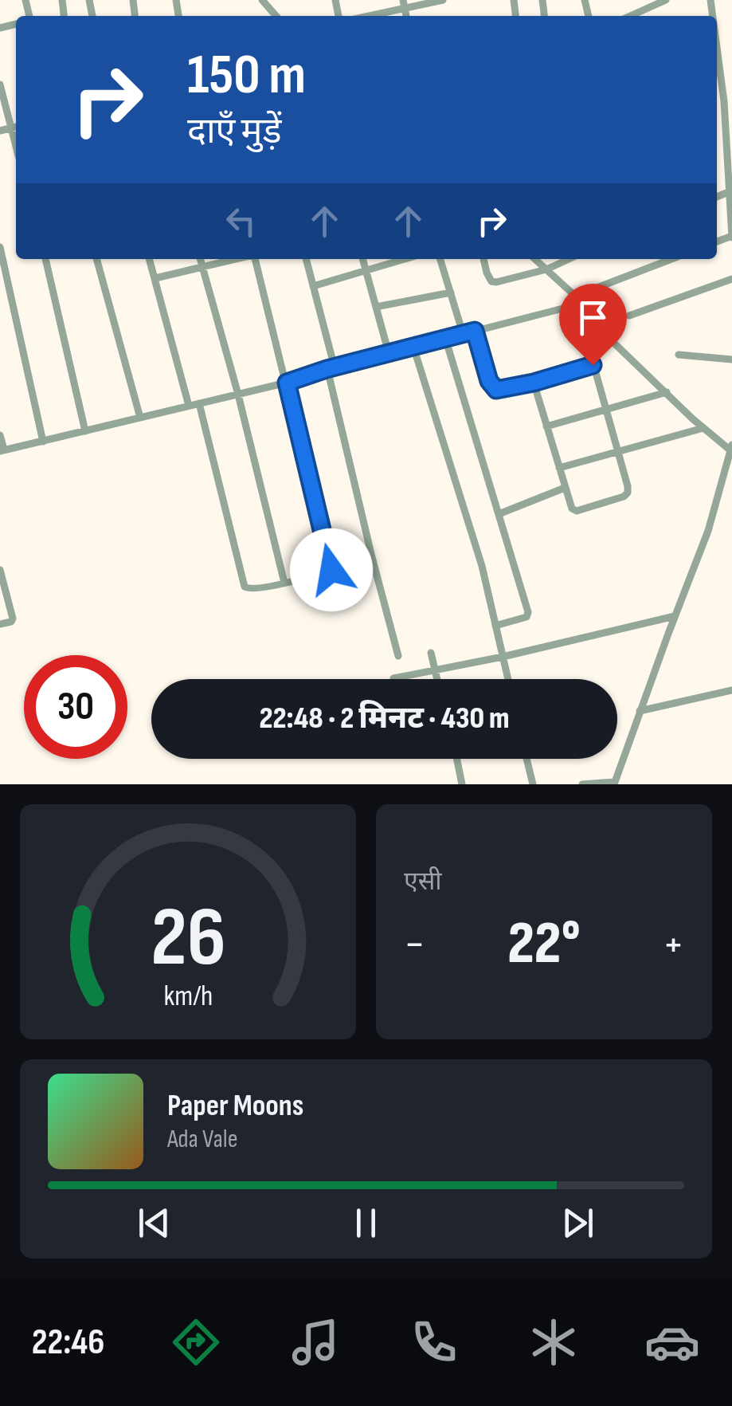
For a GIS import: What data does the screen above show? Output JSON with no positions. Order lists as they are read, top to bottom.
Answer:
{
  "page": {
    "turn": ["150 m", "दाएँ मुड़ें"],
    "limit": "30",
    "trip": "22:48 · 2 मिनट · 430 m",
    "tile": "एसी",
    "heat": ["−", "22°", "+"],
    "song": ["Paper Moons", "Ada Vale"],
    "tabs": "22:46",
    "gauge": ["26", "km/h"]
  }
}
